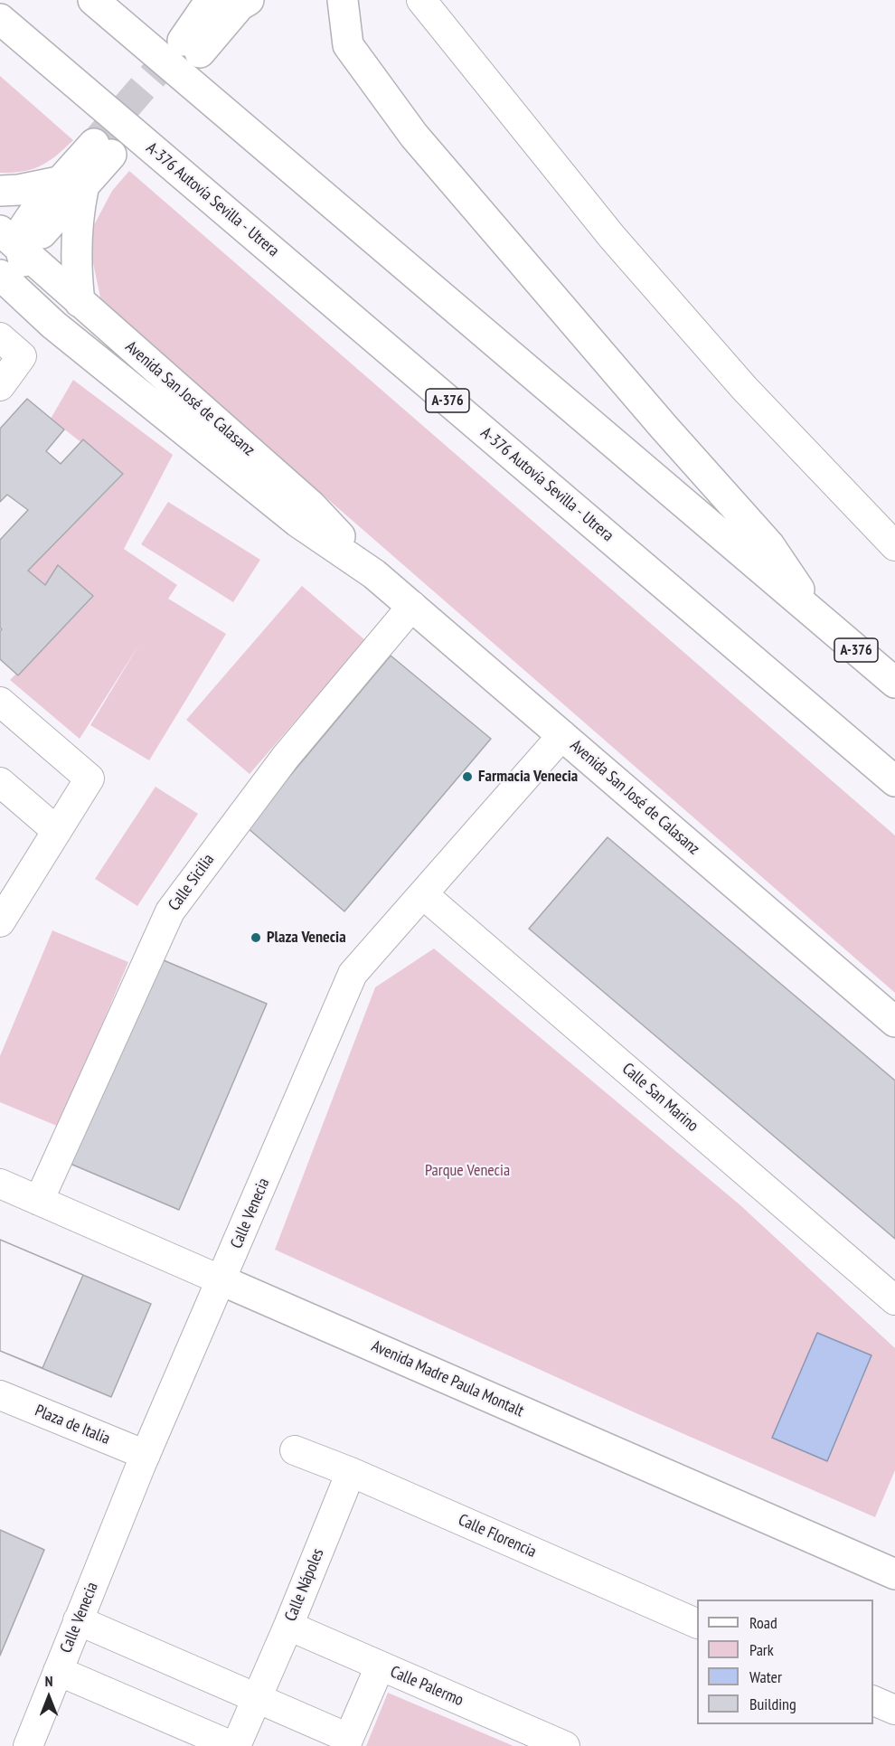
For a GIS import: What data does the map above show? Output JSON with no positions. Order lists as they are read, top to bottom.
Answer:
{
  "streets": {
    "main road": [
      "A-376 Autovía Sevilla - Utrera",
      "Avenida San José de Calasanz",
      "A-376",
      "Avenida Madre Paula Montalt"
    ],
    "street": [
      "Calle Sicilia",
      "Calle San Marino",
      "Calle Venecia",
      "Plaza de Italia",
      "Calle Florencia",
      "Calle Nápoles",
      "Calle Palermo"
    ]
  },
  "crossings": [
    ["Avenida San José de Calasanz", "Calle Sicilia"],
    ["Avenida San José de Calasanz", "Calle Venecia"],
    ["Calle Sicilia", "Avenida Madre Paula Montalt"],
    ["Calle San Marino", "Calle Venecia"],
    ["Calle Venecia", "Avenida Madre Paula Montalt"],
    ["Calle Venecia", "Plaza de Italia"],
    ["Calle Venecia", "Calle Nápoles"],
    ["Calle Florencia", "Calle Nápoles"],
    ["Calle Nápoles", "Calle Palermo"]
  ],
  "parks": ["Parque Venecia"],
  "places": ["Farmacia Venecia", "Plaza Venecia"],
  "legend": [
    "Road",
    "Park",
    "Water",
    "Building"
  ],
  "north": "top"
}
